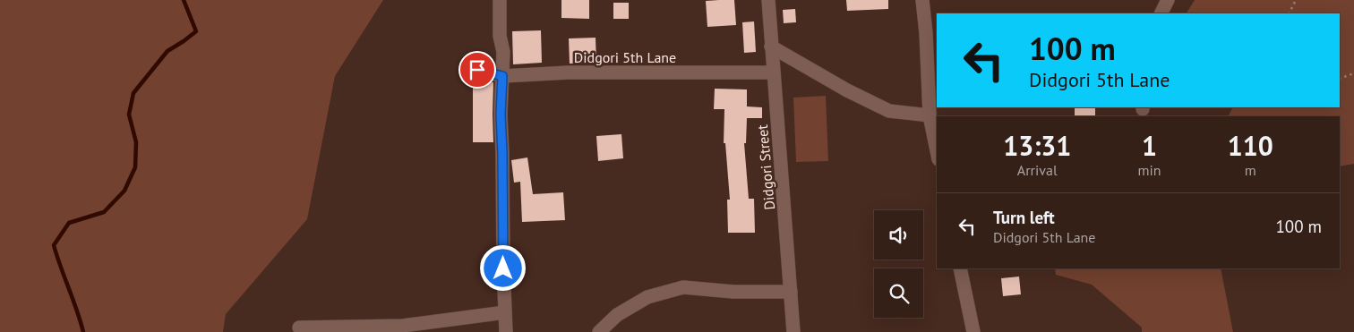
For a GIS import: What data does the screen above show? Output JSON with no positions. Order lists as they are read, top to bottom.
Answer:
{
  "streets": {
    "street": ["Didgori 5th Lane", "Didgori Street"]
  },
  "crossings": [
    ["Didgori 5th Lane", "Didgori Street"]
  ],
  "page": {
    "turn": ["100 m", "Didgori 5th Lane"],
    "eta": [
      "13:31",
      "Arrival",
      "1",
      "min",
      "110",
      "m"
    ],
    "list": [
      {
        "name": "Turn left",
        "note": "Didgori 5th Lane",
        "value": "100 m"
      }
    ]
  }
}
